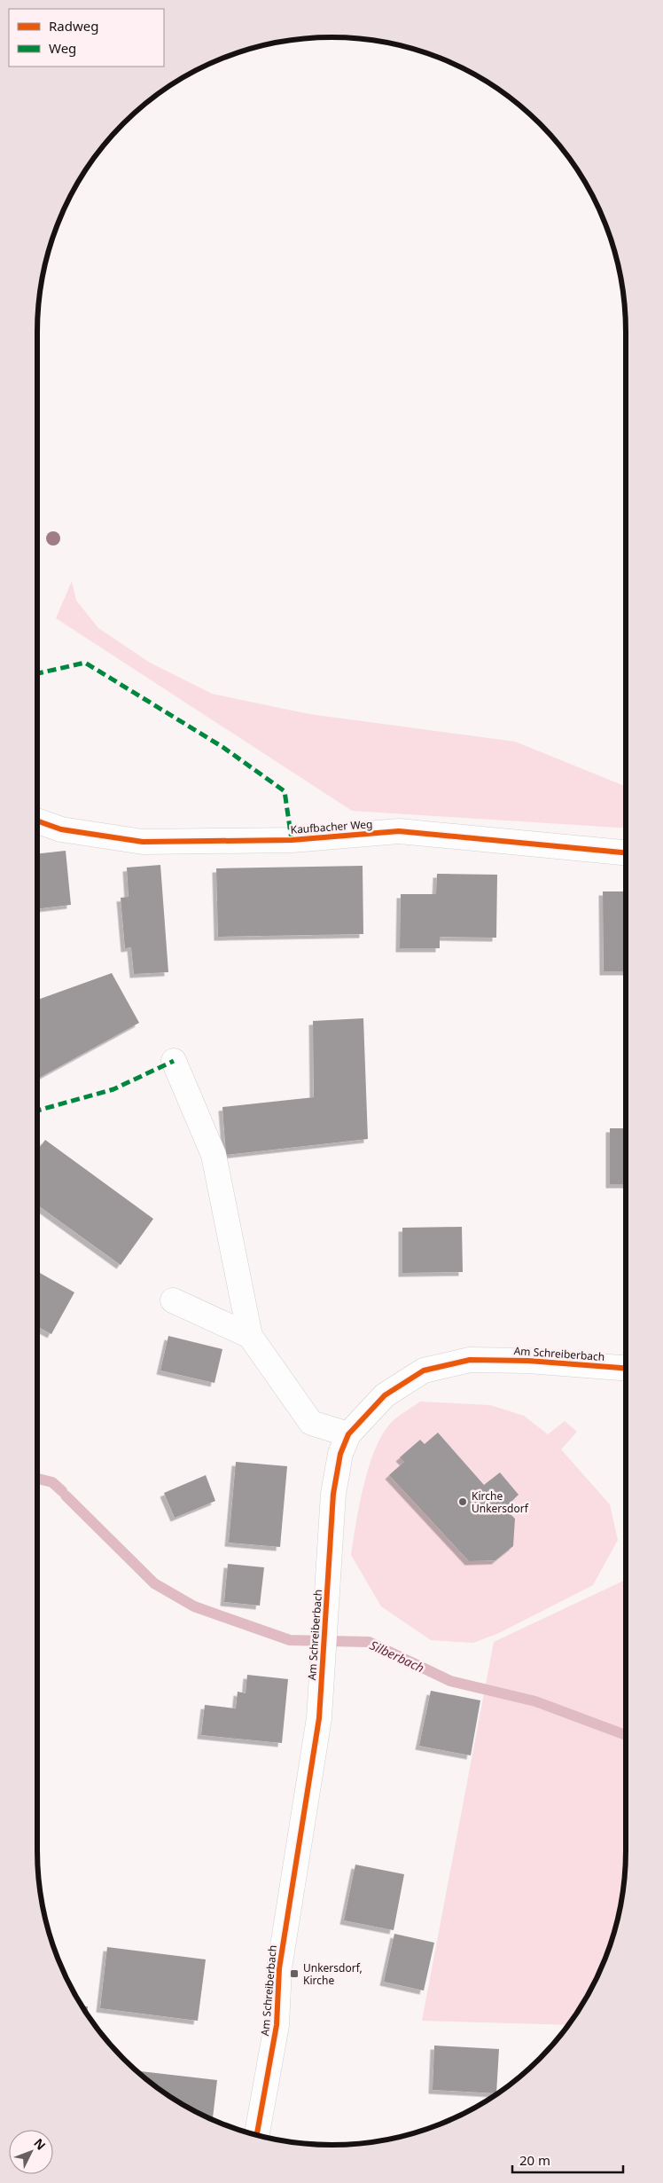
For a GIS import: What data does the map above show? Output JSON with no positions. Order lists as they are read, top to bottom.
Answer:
{
  "streets": {
    "street": ["Kaufbacher Weg", "Am Schreiberbach"]
  },
  "water": ["Silberbach"],
  "places": {
    "other": ["Kirche Unkersdorf"],
    "transit": ["Unkersdorf, Kirche"]
  },
  "legend": ["Radweg", "Weg"],
  "scale_bar": "20 m",
  "north": "top right"
}
